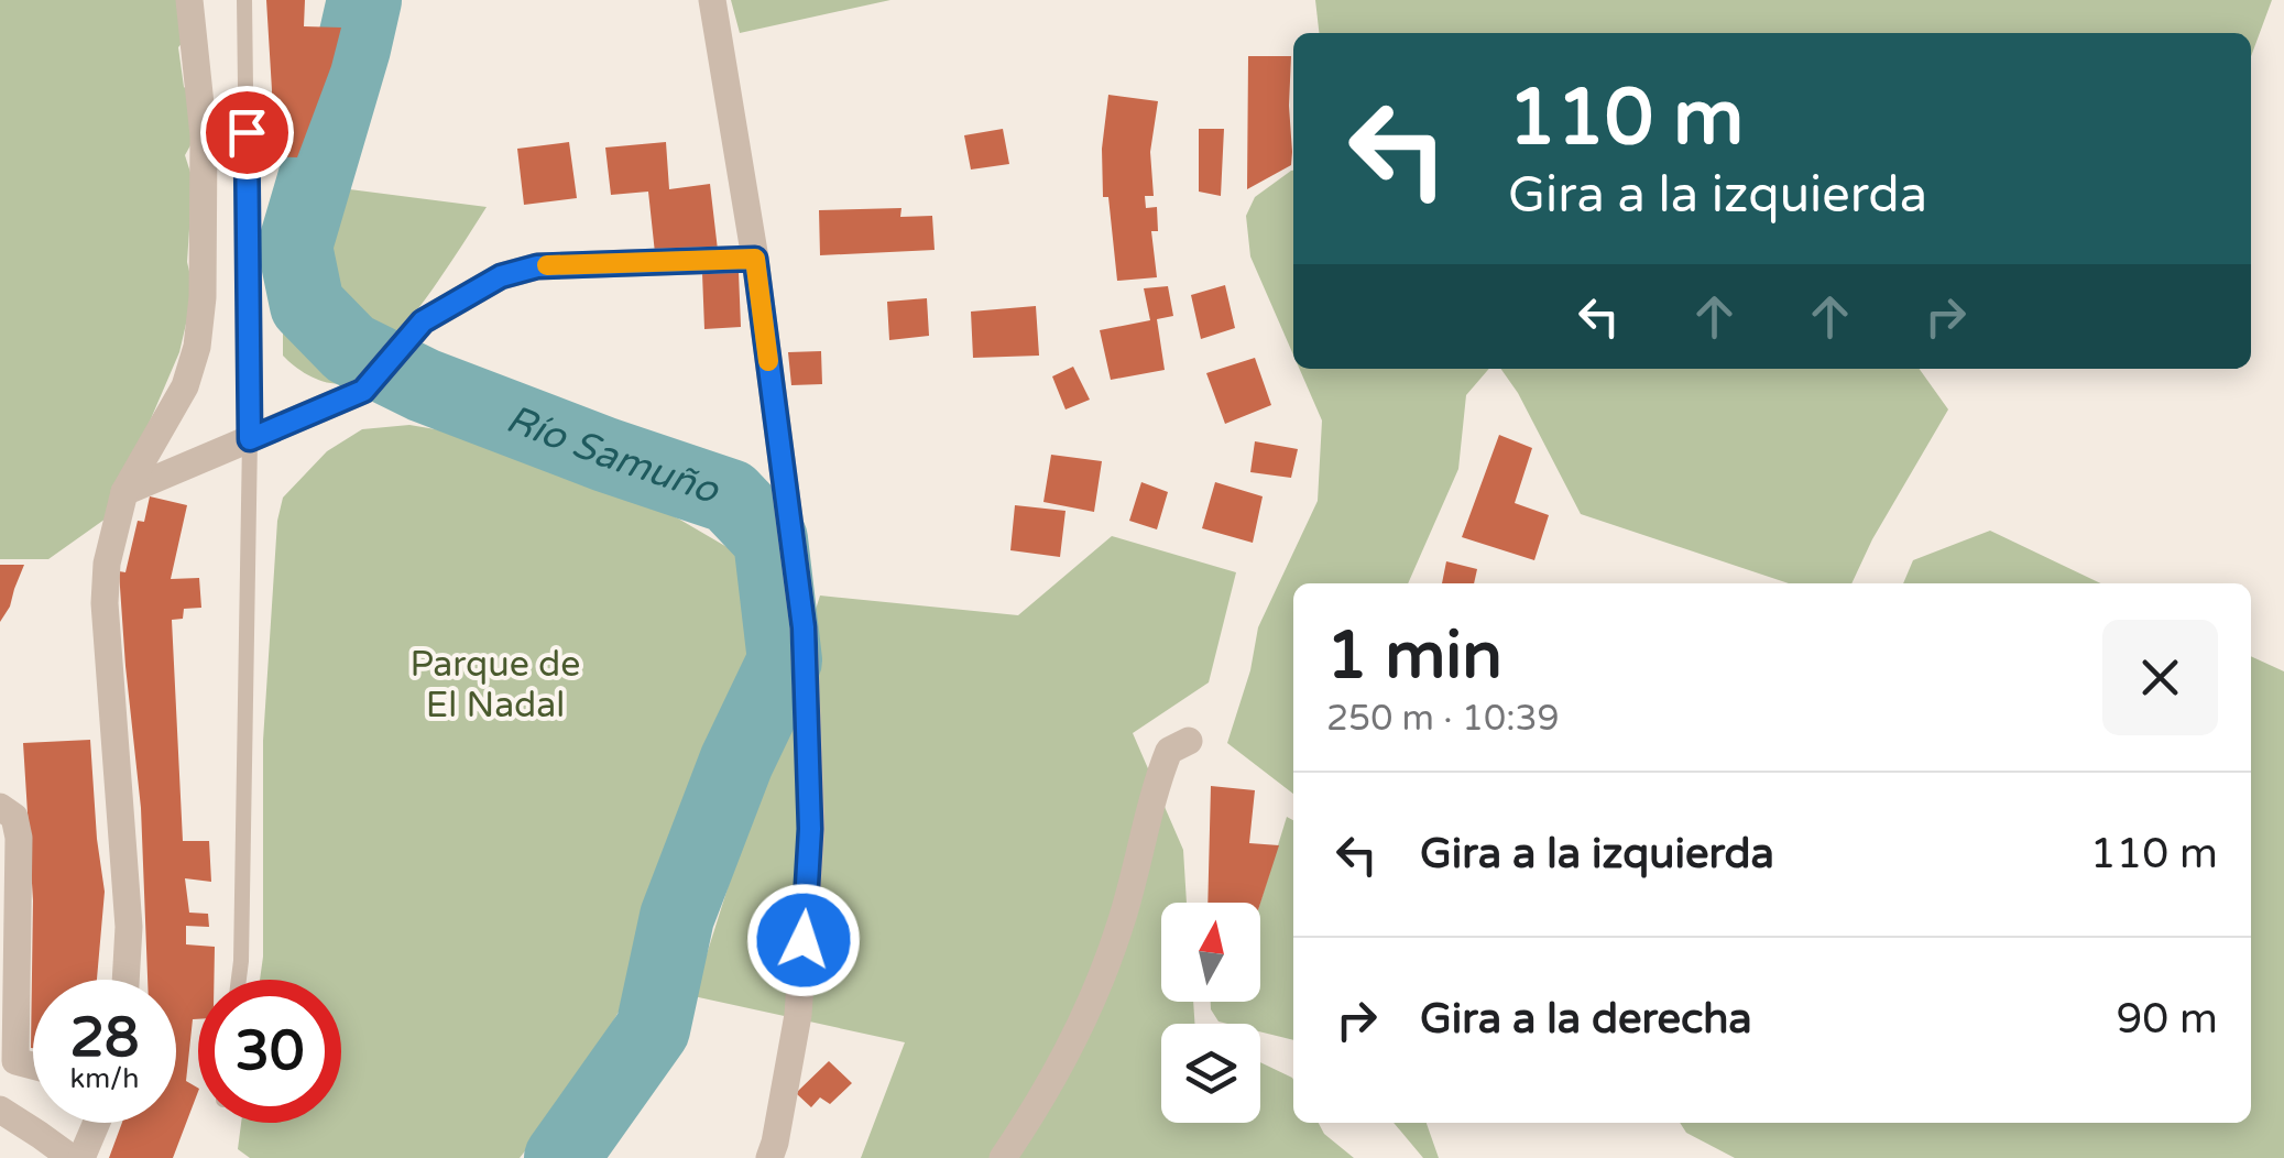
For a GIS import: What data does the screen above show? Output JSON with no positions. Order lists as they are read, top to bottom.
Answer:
{
  "water": ["Río Samuño"],
  "parks": ["Parque de El Nadal"],
  "north": "top",
  "page": {
    "turn": ["110 m", "Gira a la izquierda"],
    "heading": ["1 min", "250 m · 10:39"],
    "list": [
      {
        "name": "Gira a la izquierda",
        "value": "110 m"
      },
      {
        "name": "Gira a la derecha",
        "value": "90 m"
      }
    ],
    "speed": "28 km/h",
    "limit": "30"
  }
}
